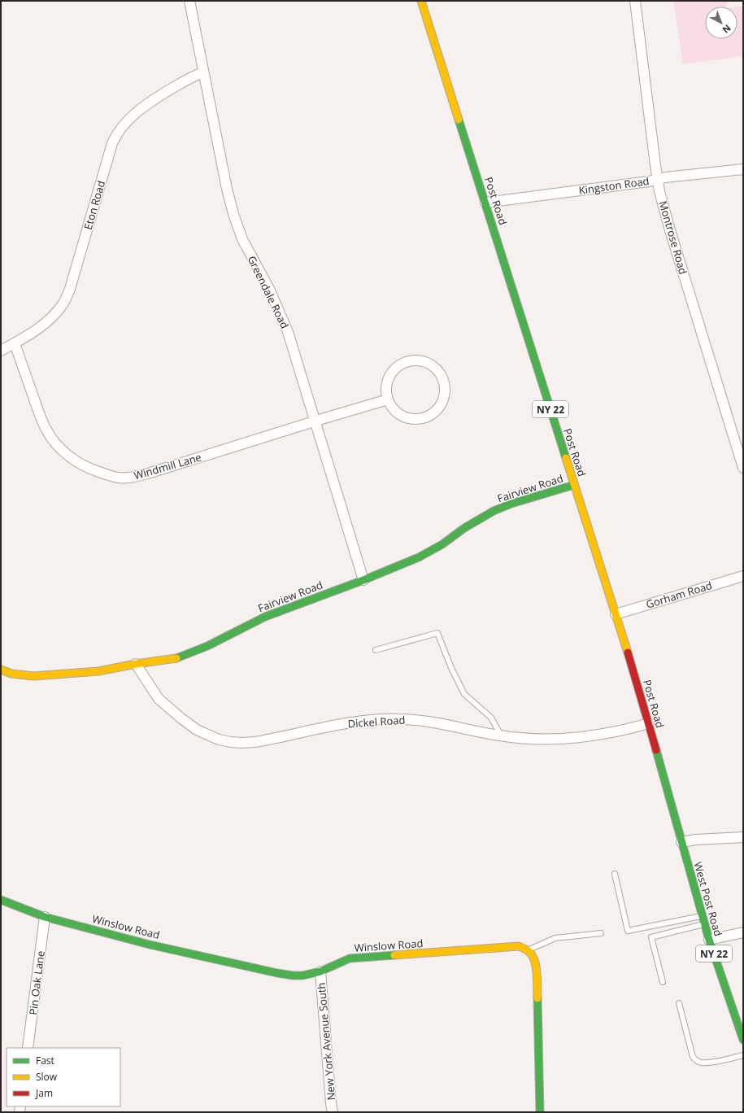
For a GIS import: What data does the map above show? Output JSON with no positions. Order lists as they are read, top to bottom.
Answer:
{
  "streets": {
    "street": [
      "Kingston Road",
      "Post Road",
      "Eton Road",
      "Montrose Road",
      "Greendale Road",
      "NY 22",
      "Windmill Lane",
      "Fairview Road",
      "Gorham Road",
      "Dickel Road",
      "West Post Road",
      "Winslow Road",
      "Pin Oak Lane",
      "New York Avenue South"
    ]
  },
  "crossings": [
    ["Kingston Road", "Post Road"],
    ["Kingston Road", "Montrose Road"],
    ["Post Road", "Fairview Road"],
    ["Post Road", "Gorham Road"],
    ["Post Road", "Dickel Road"],
    ["Post Road", "West Post Road"],
    ["Eton Road", "Greendale Road"],
    ["Eton Road", "Windmill Lane"],
    ["Greendale Road", "Windmill Lane"],
    ["Greendale Road", "Fairview Road"],
    ["Fairview Road", "Dickel Road"],
    ["Winslow Road", "Pin Oak Lane"],
    ["Winslow Road", "New York Avenue South"]
  ],
  "legend": ["Fast", "Slow", "Jam"],
  "north": "bottom right"
}
